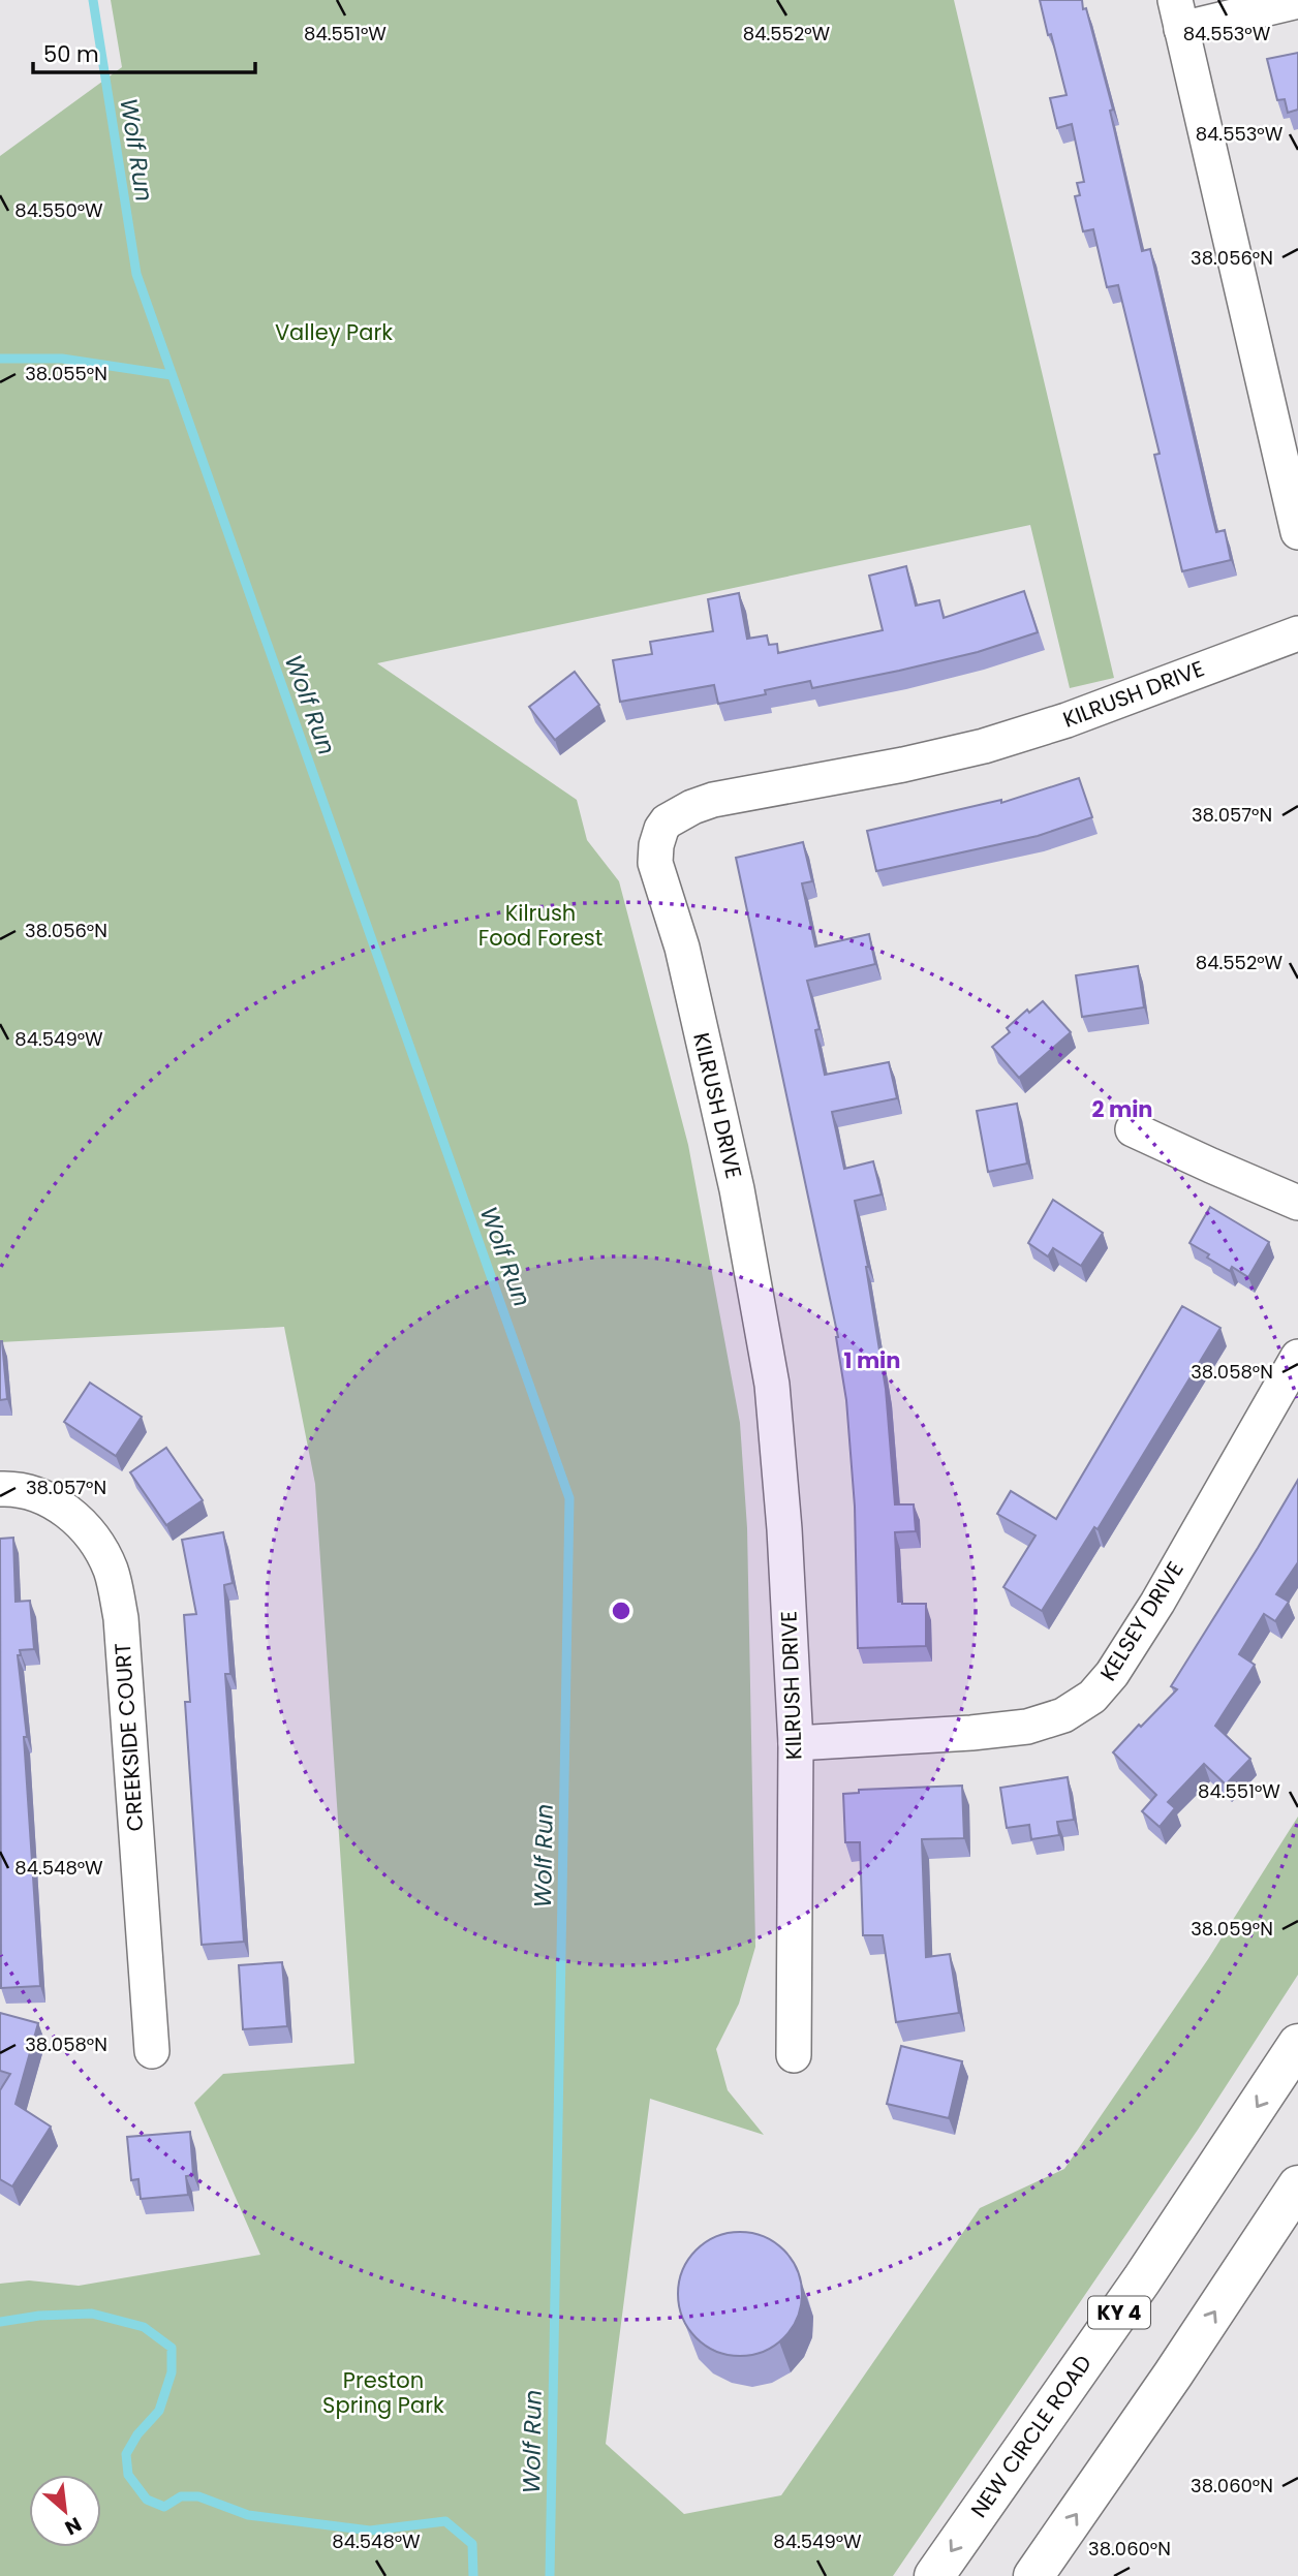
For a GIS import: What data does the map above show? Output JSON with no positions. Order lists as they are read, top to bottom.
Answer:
{
  "streets": {
    "highway": ["KY 4", "NEW CIRCLE ROAD"],
    "street": ["KILRUSH DRIVE", "KELSEY DRIVE", "CREEKSIDE COURT"]
  },
  "crossings": [
    ["KILRUSH DRIVE", "KELSEY DRIVE"]
  ],
  "water": ["Wolf Run"],
  "parks": ["Valley Park", "Kilrush Food Forest", "Preston Spring Park"],
  "scale_bar": "50 m",
  "north": "bottom right",
  "coordinates": [
    "84.551°W",
    "84.553°W",
    "84.552°W",
    "84.550°W",
    "38.056°N",
    "38.055°N",
    "38.057°N",
    "84.549°W",
    "38.058°N",
    "84.548°W",
    "38.059°N",
    "38.060°N"
  ],
  "rings": ["2 min", "1 min"]
}
